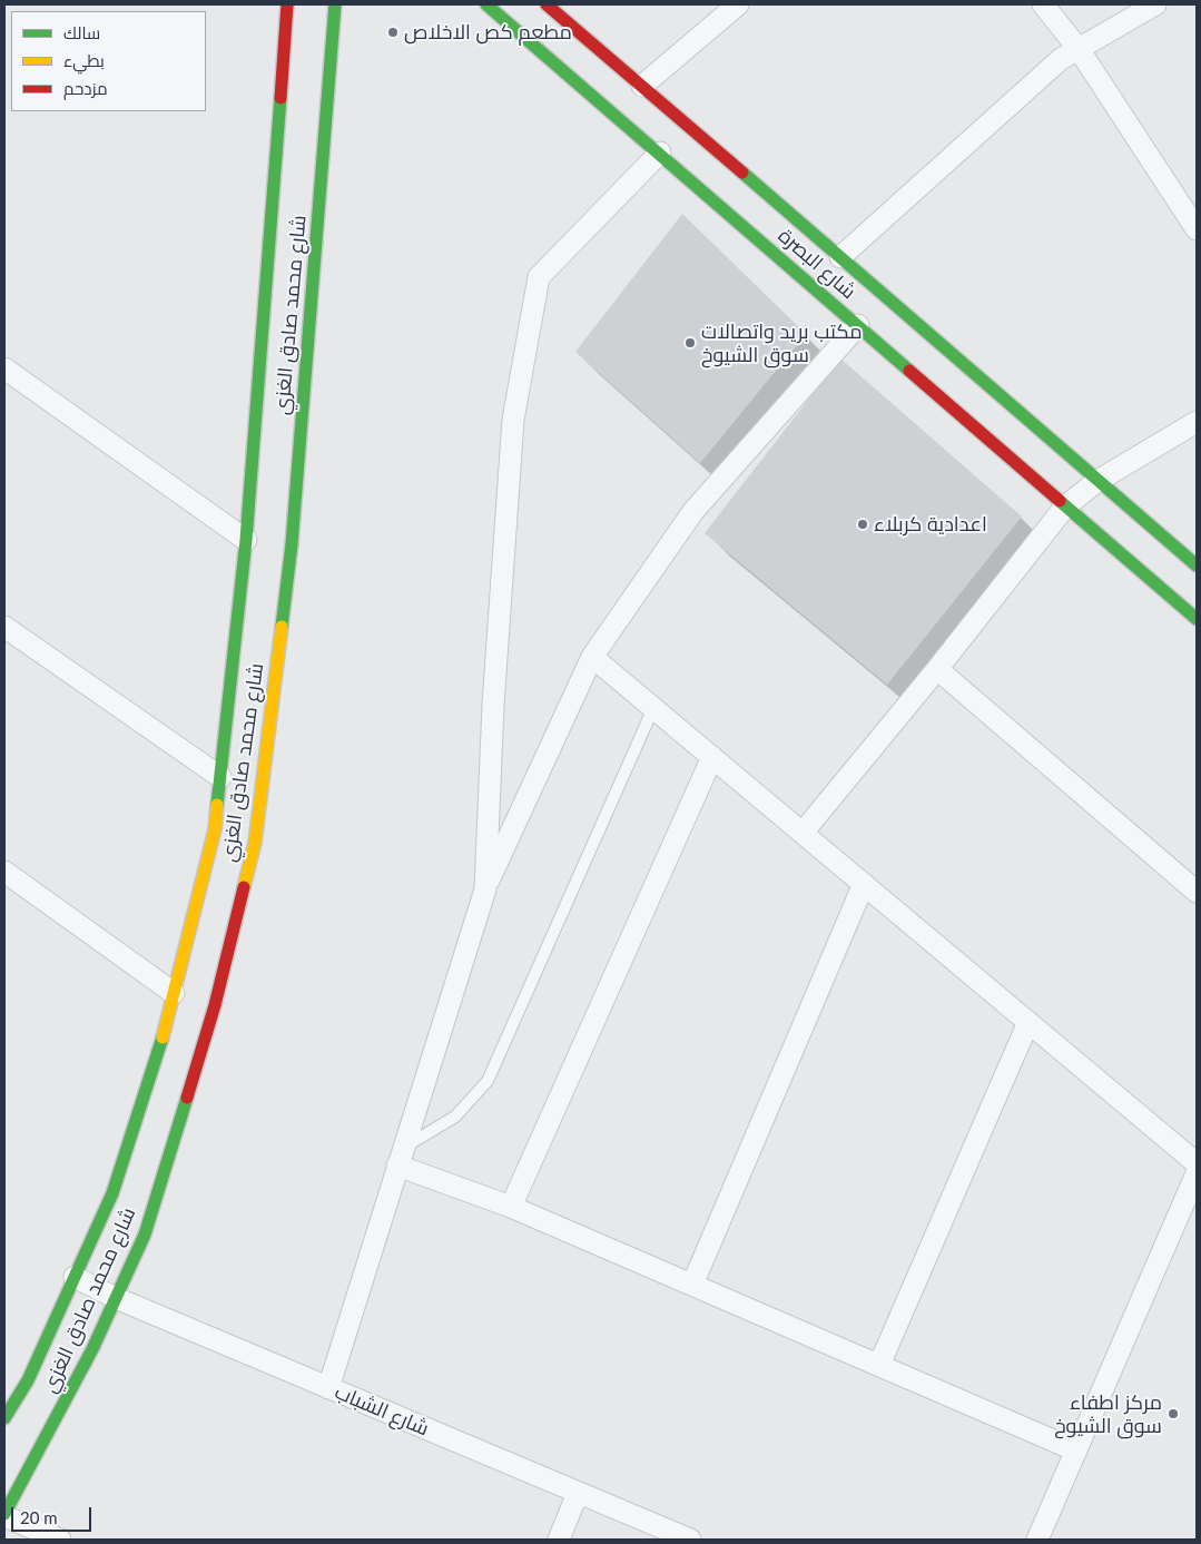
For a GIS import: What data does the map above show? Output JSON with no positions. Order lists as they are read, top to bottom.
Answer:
{
  "streets": {
    "main road": ["شارع البصرة", "شارع محمد صادق الغزي"],
    "street": ["شارع الشباب"]
  },
  "crossings": [
    ["شارع محمد صادق الغزي", "شارع الشباب"]
  ],
  "places": [
    "مطعم كص الاخلاص",
    "مكتب بريد واتصالات سوق الشيوخ",
    "اعدادية كربلاء",
    "مركز اطفاء سوق الشيوخ"
  ],
  "legend": ["سالك", "بطيء", "مزدحم"],
  "scale_bar": "20 m"
}
